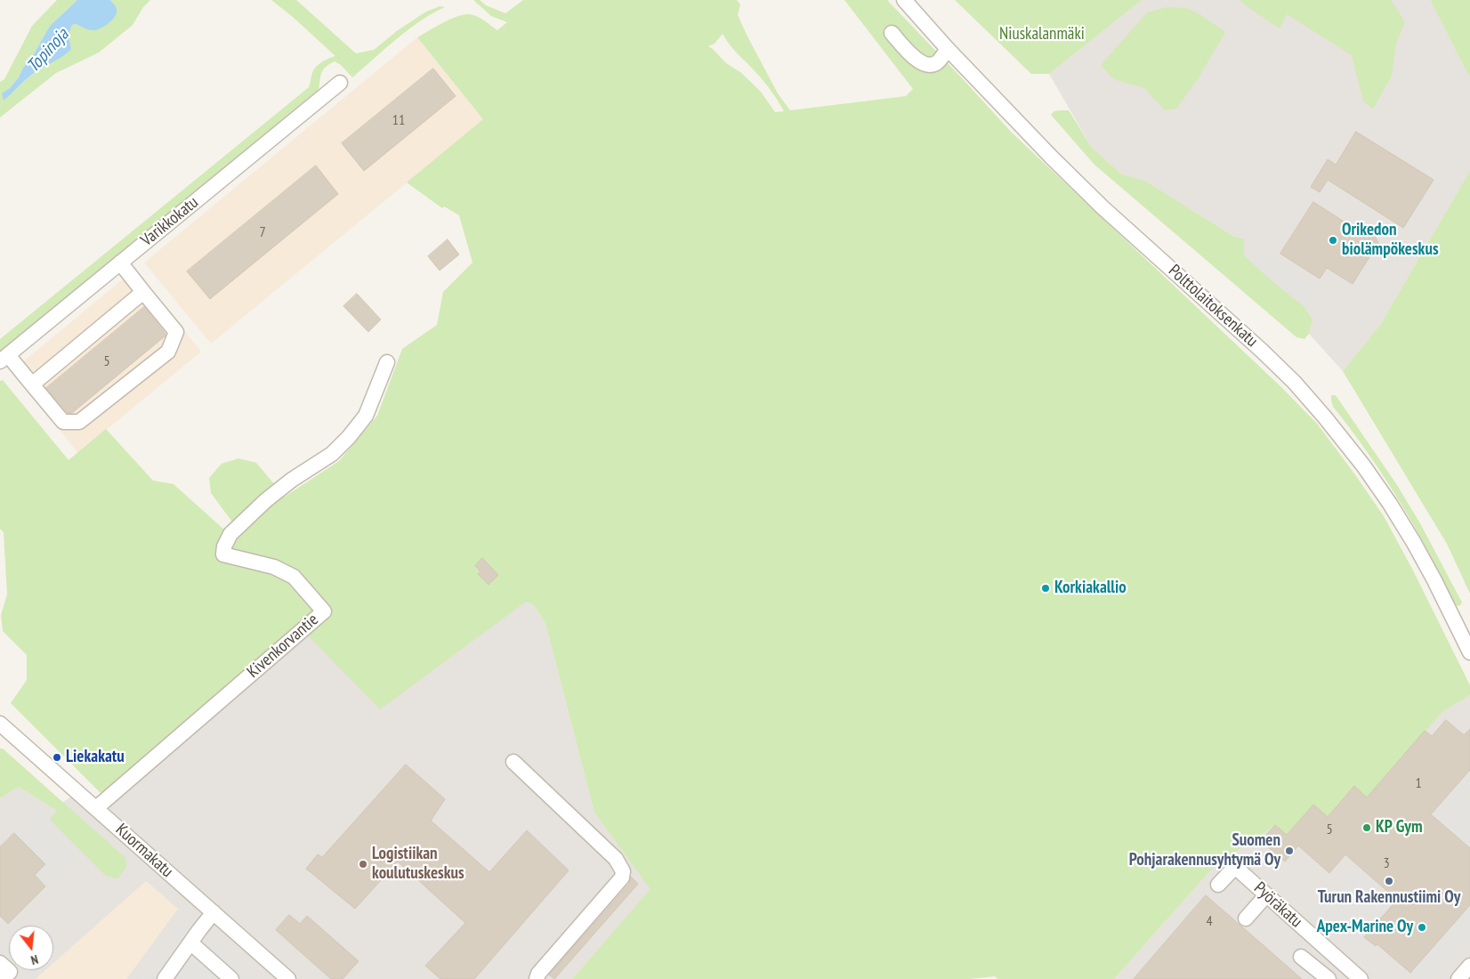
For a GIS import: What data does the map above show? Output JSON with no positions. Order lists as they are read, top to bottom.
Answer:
{
  "streets": {
    "street": [
      "Varikkokatu",
      "Polttolaitoksenkatu",
      "Kivenkorvantie",
      "Kuormakatu",
      "Pyöräkatu"
    ]
  },
  "crossings": [
    ["Kivenkorvantie", "Kuormakatu"]
  ],
  "water": ["Topinoja"],
  "parks": ["Niuskalanmäki"],
  "places": [
    "Orikedon biolämpökeskus",
    "Korkiakallio",
    "Liekakatu",
    "KP Gym",
    "Suomen Pohjarakennusyhtymä Oy",
    "Logistiikan koulutuskeskus",
    "Turun Rakennustiimi Oy",
    "Apex-Marine Oy"
  ],
  "house_numbers": [
    "11",
    "7",
    "5",
    "1",
    "5",
    "3",
    "4"
  ],
  "north": "bottom"
}
